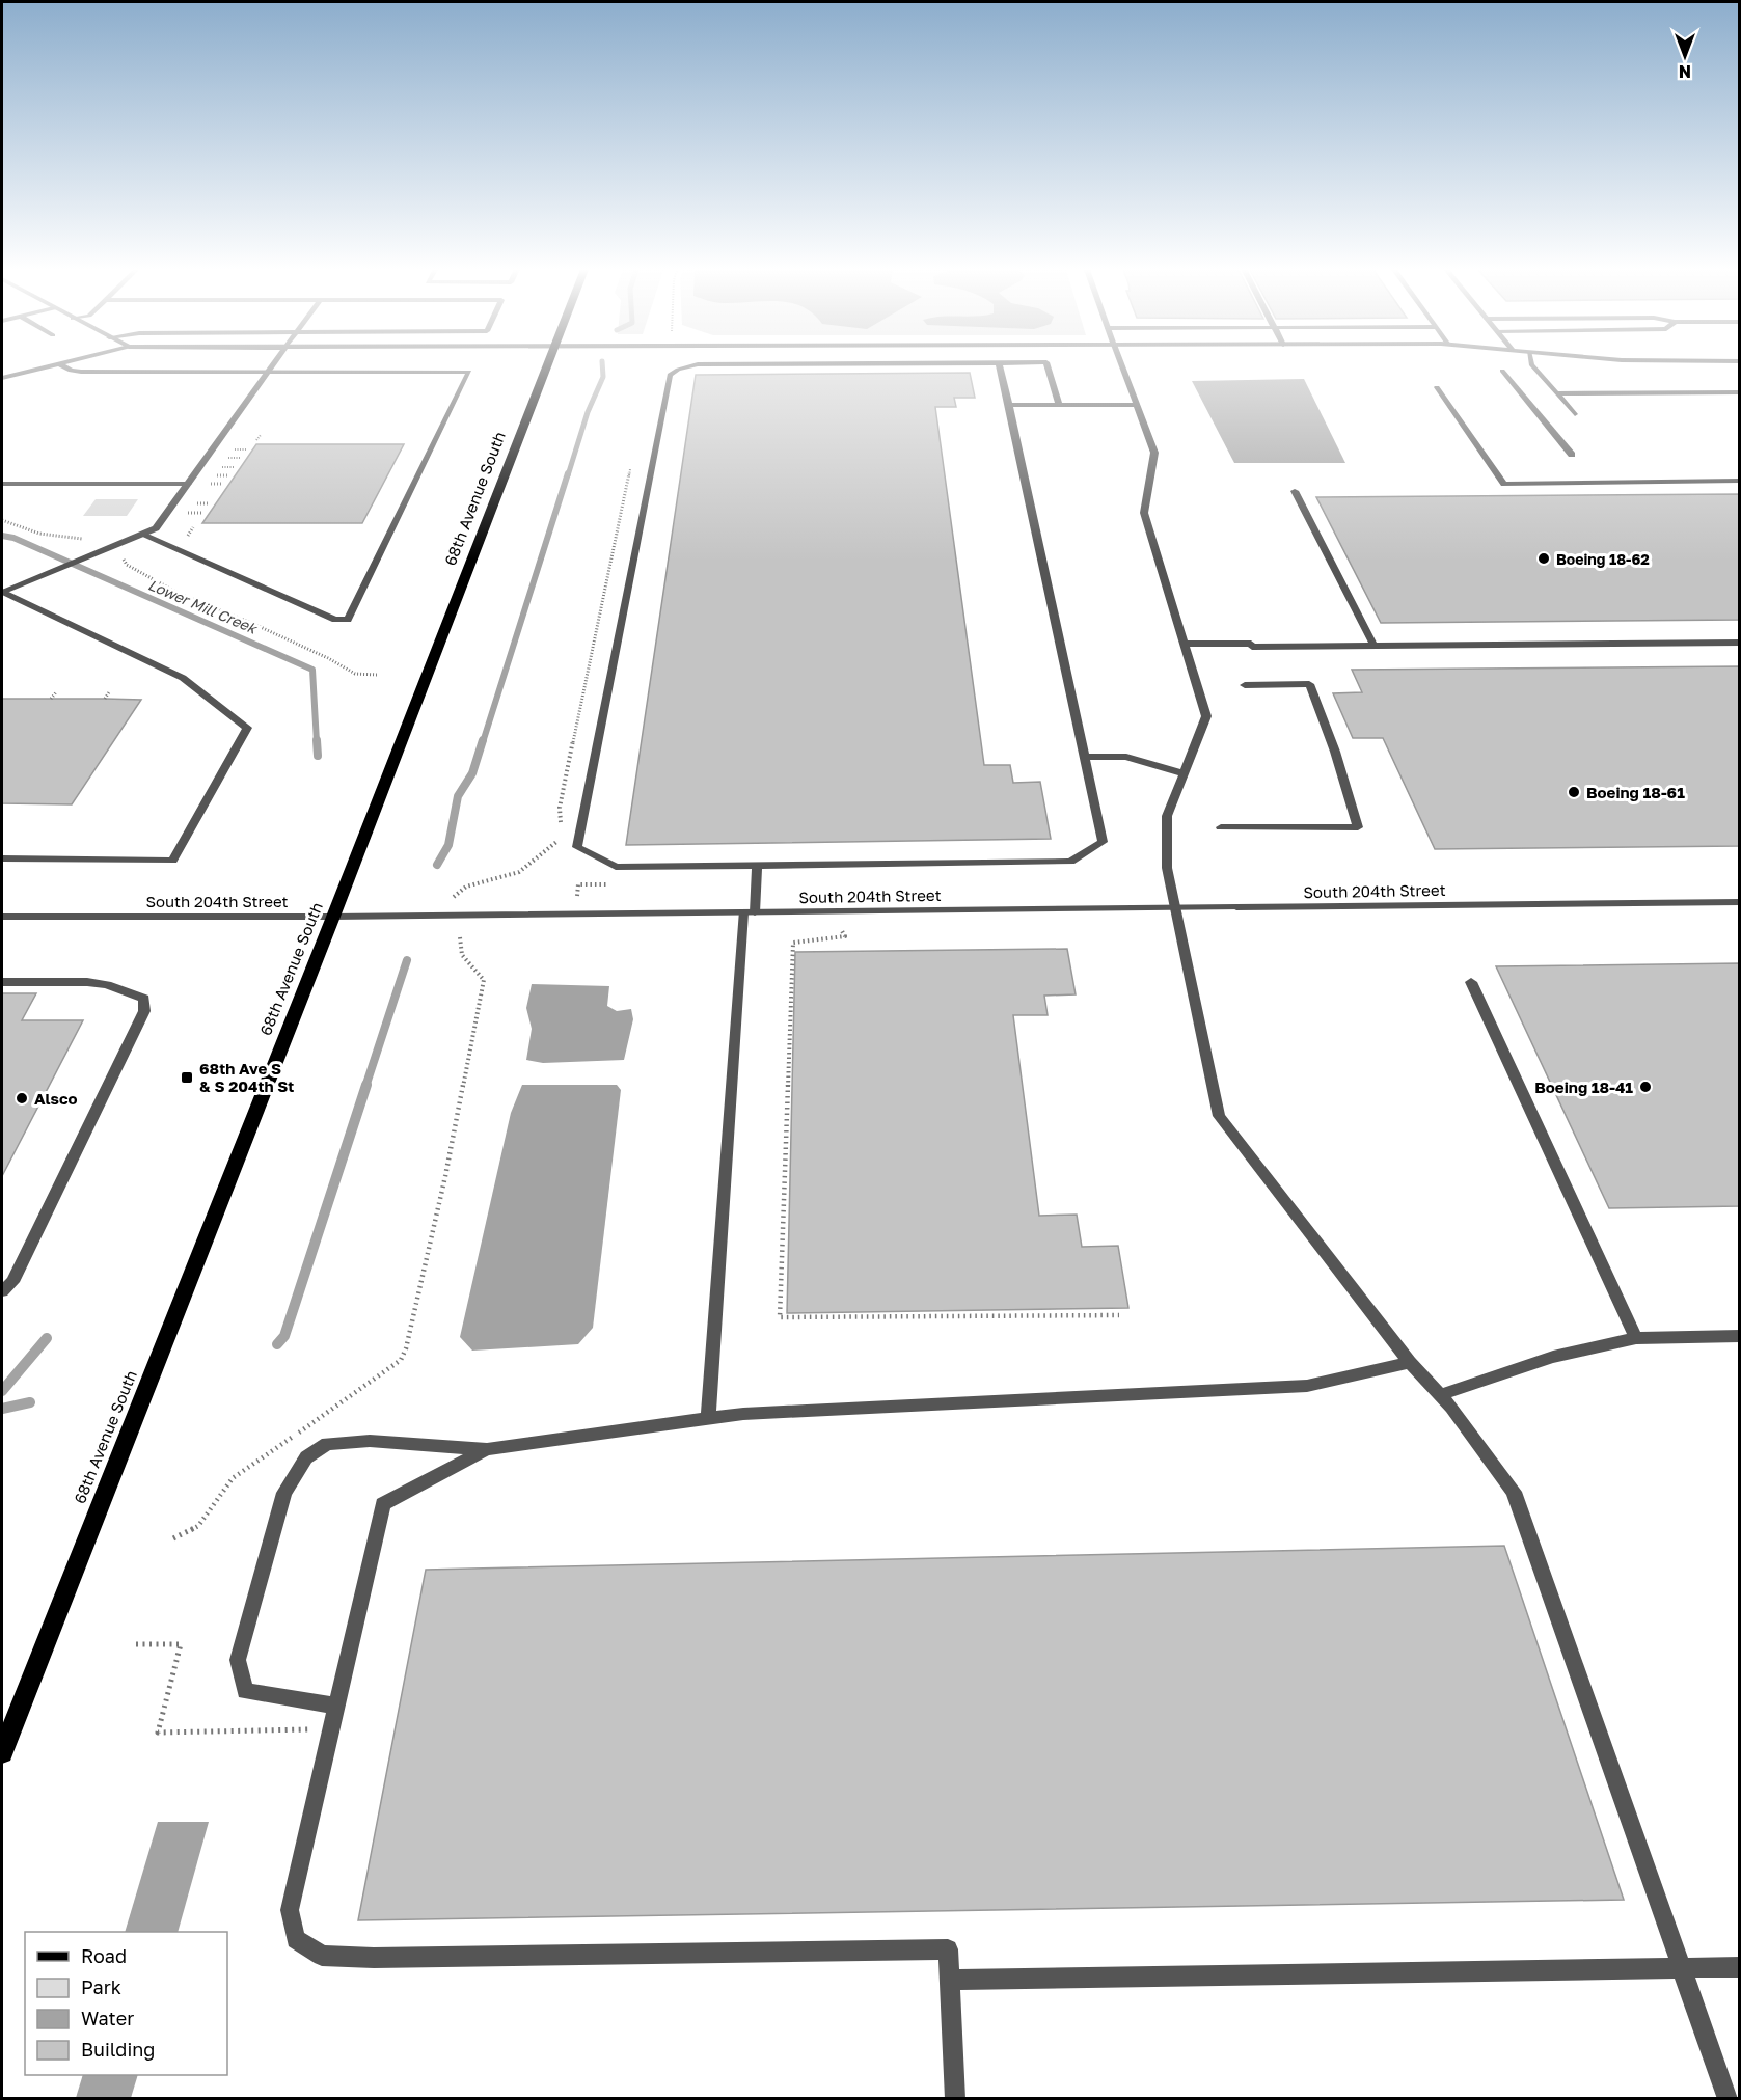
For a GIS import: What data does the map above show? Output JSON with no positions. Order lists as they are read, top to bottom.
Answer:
{
  "streets": {
    "main road": ["68th Avenue South"],
    "street": ["South 204th Street"]
  },
  "crossings": [
    ["68th Avenue South", "South 204th Street"]
  ],
  "water": ["Lower Mill Creek"],
  "places": {
    "other": [
      "Boeing 18-62",
      "Boeing 18-61",
      "Boeing 18-41",
      "Alsco"
    ],
    "transit": ["68th Ave S & S 204th St"]
  },
  "legend": [
    "Road",
    "Park",
    "Water",
    "Building"
  ],
  "north": "bottom"
}
